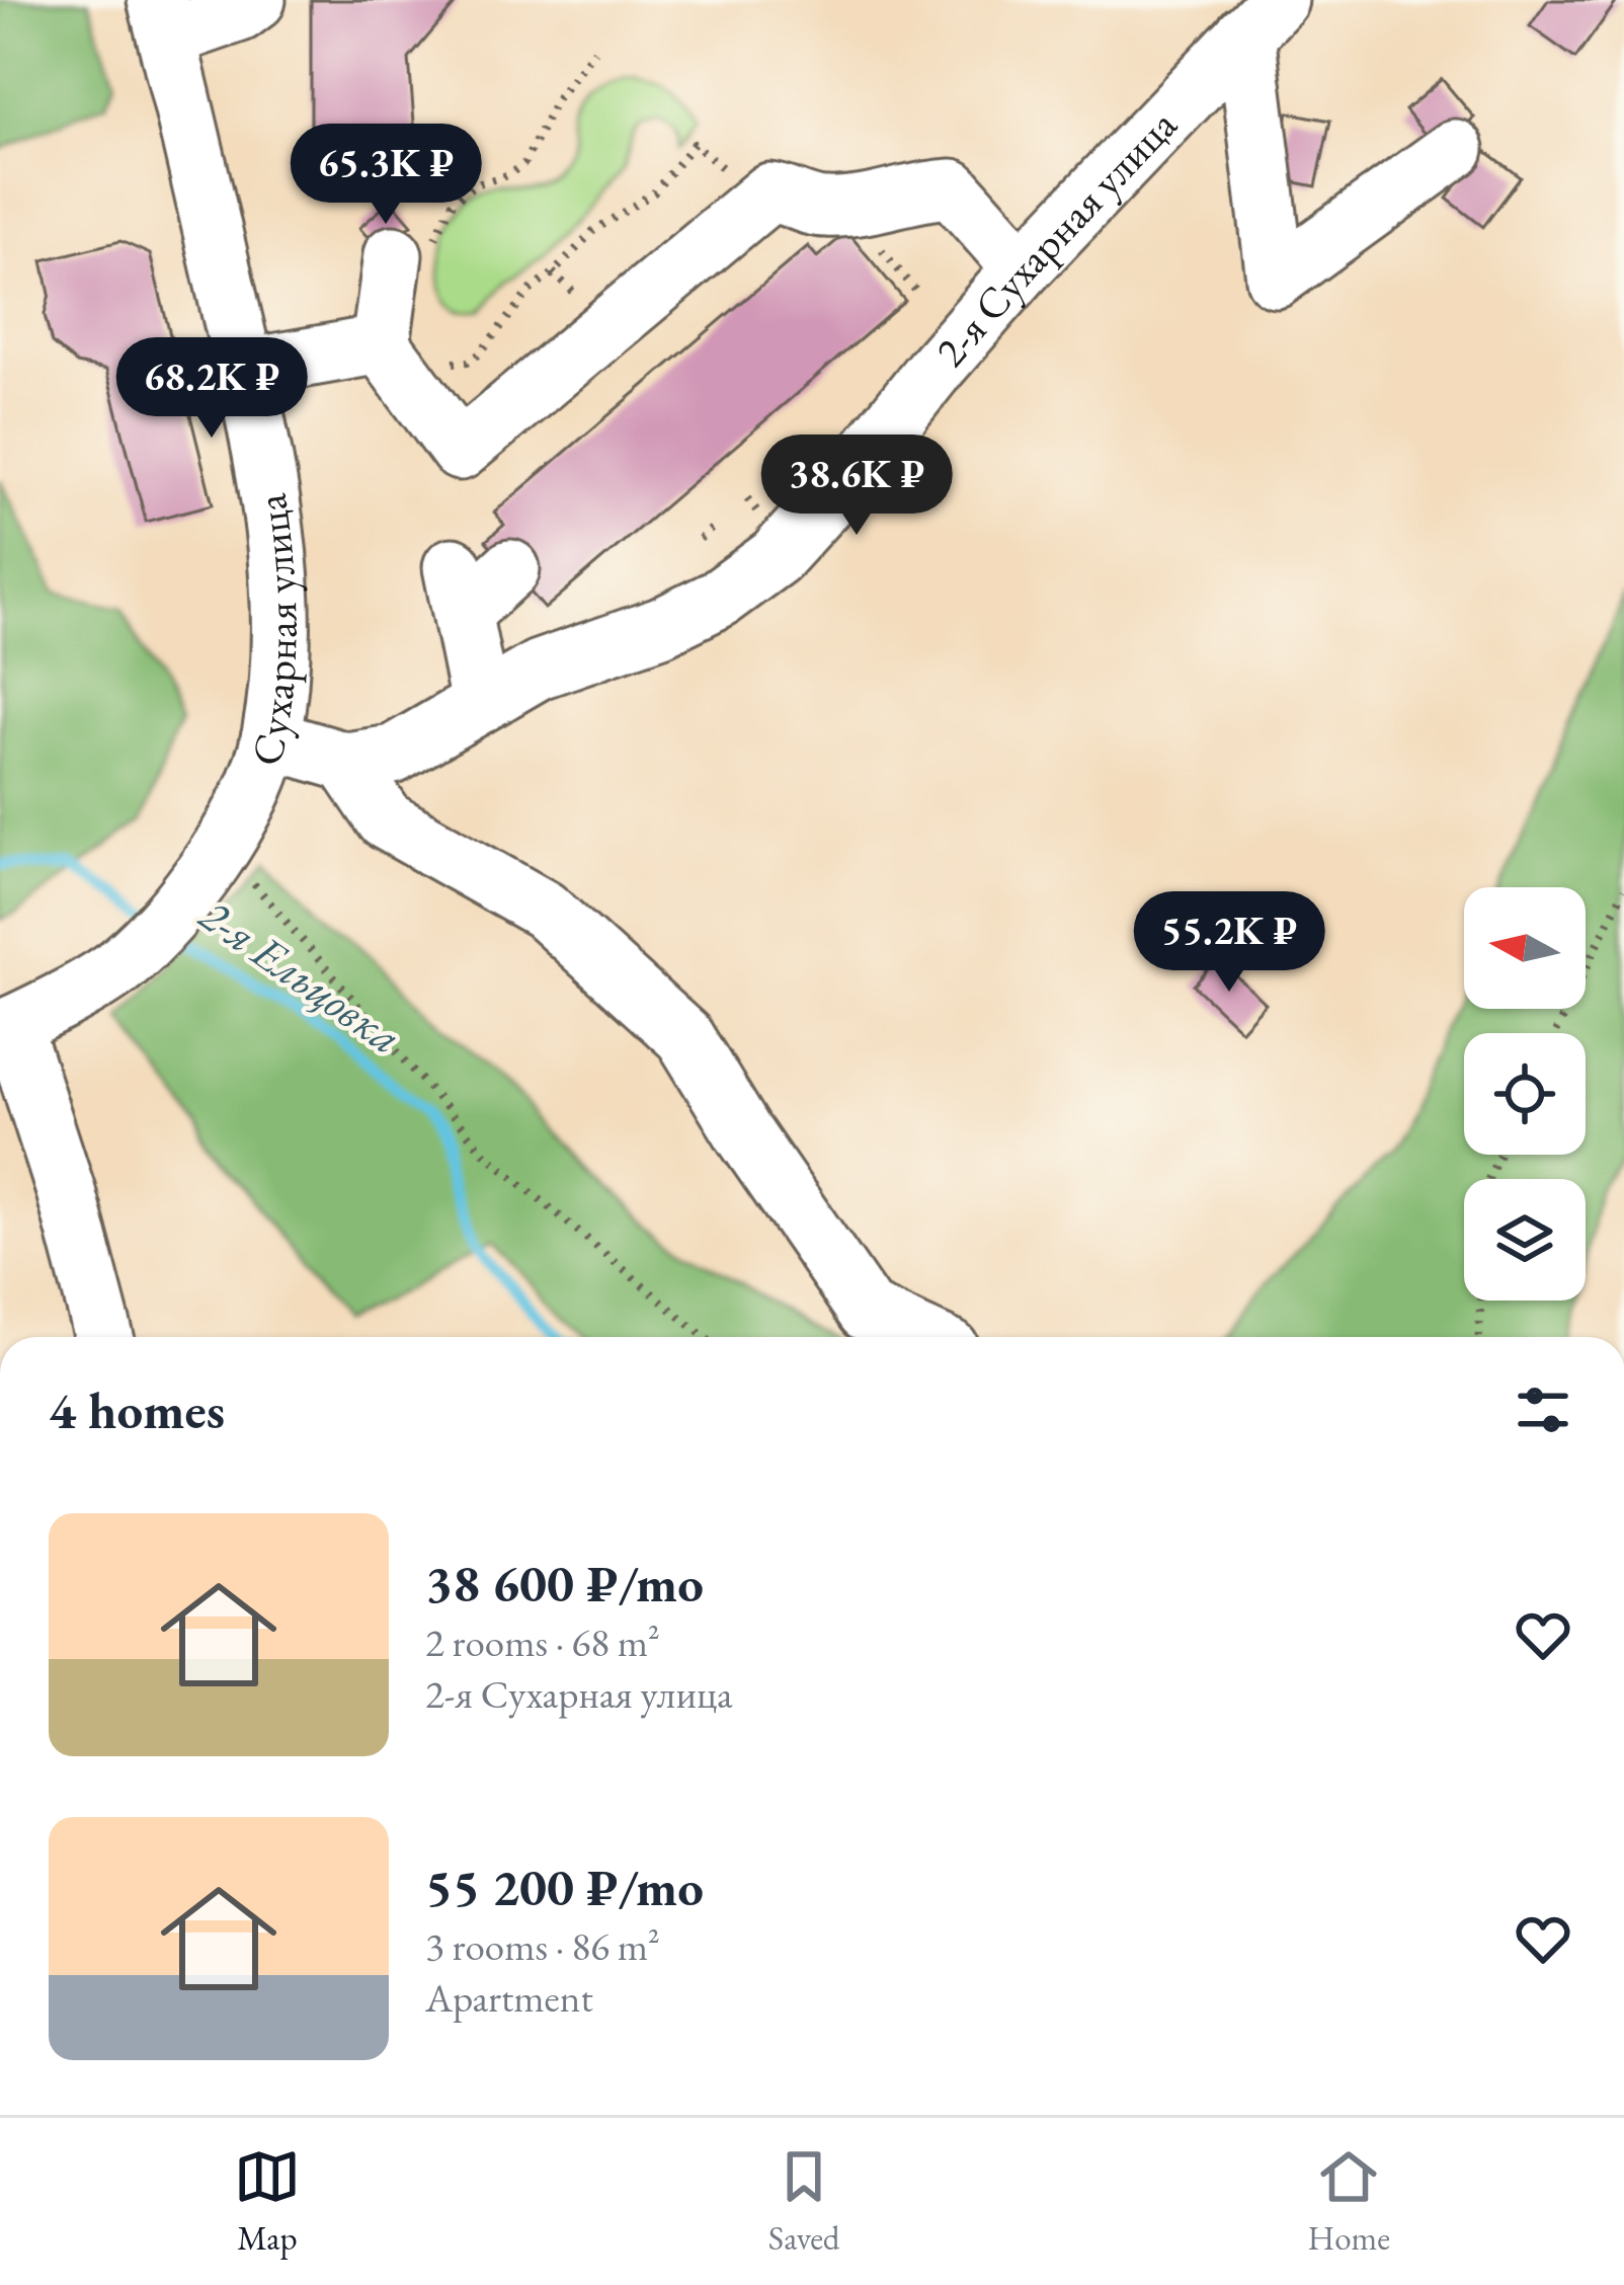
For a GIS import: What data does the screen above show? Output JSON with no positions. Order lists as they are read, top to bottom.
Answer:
{
  "streets": {
    "street": ["2-я Сухарная улица", "Сухарная улица"]
  },
  "crossings": [
    ["2-я Сухарная улица", "Сухарная улица"]
  ],
  "water": ["2-я Ельцовка"],
  "north": "left",
  "page": {
    "price": [
      "65.3K ₽",
      "68.2K ₽",
      "38.6K ₽",
      "55.2K ₽"
    ],
    "heading": "4 homes",
    "list": [
      {
        "name": "38 600 ₽/mo",
        "note": "2 rooms · 68 m² · 2-я Сухарная улица"
      },
      {
        "name": "55 200 ₽/mo",
        "note": "3 rooms · 86 m² · Apartment"
      }
    ],
    "tabs": ["Map", "Saved", "Home"]
  }
}
